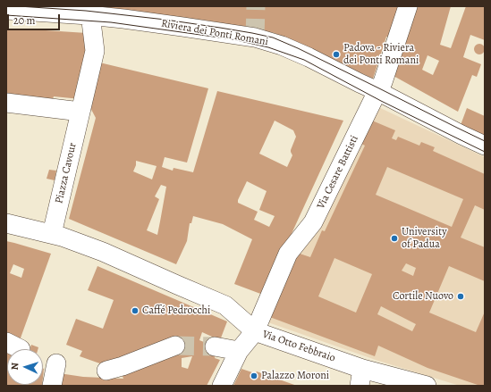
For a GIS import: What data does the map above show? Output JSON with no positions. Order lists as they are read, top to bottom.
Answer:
{
  "streets": {
    "street": [
      "Riviera dei Ponti Romani",
      "Via Cesare Battisti",
      "Piazza Cavour",
      "Via Otto Febbraio"
    ]
  },
  "crossings": [
    ["Riviera dei Ponti Romani", "Via Cesare Battisti"],
    ["Riviera dei Ponti Romani", "Piazza Cavour"],
    ["Via Cesare Battisti", "Via Otto Febbraio"],
    ["Piazza Cavour", "Via Otto Febbraio"]
  ],
  "places": [
    "Padova - Riviera dei Ponti Romani",
    "University of Padua",
    "Cortile Nuovo",
    "Caffé Pedrocchi",
    "Palazzo Moroni"
  ],
  "scale_bar": "20 m",
  "north": "left"
}
